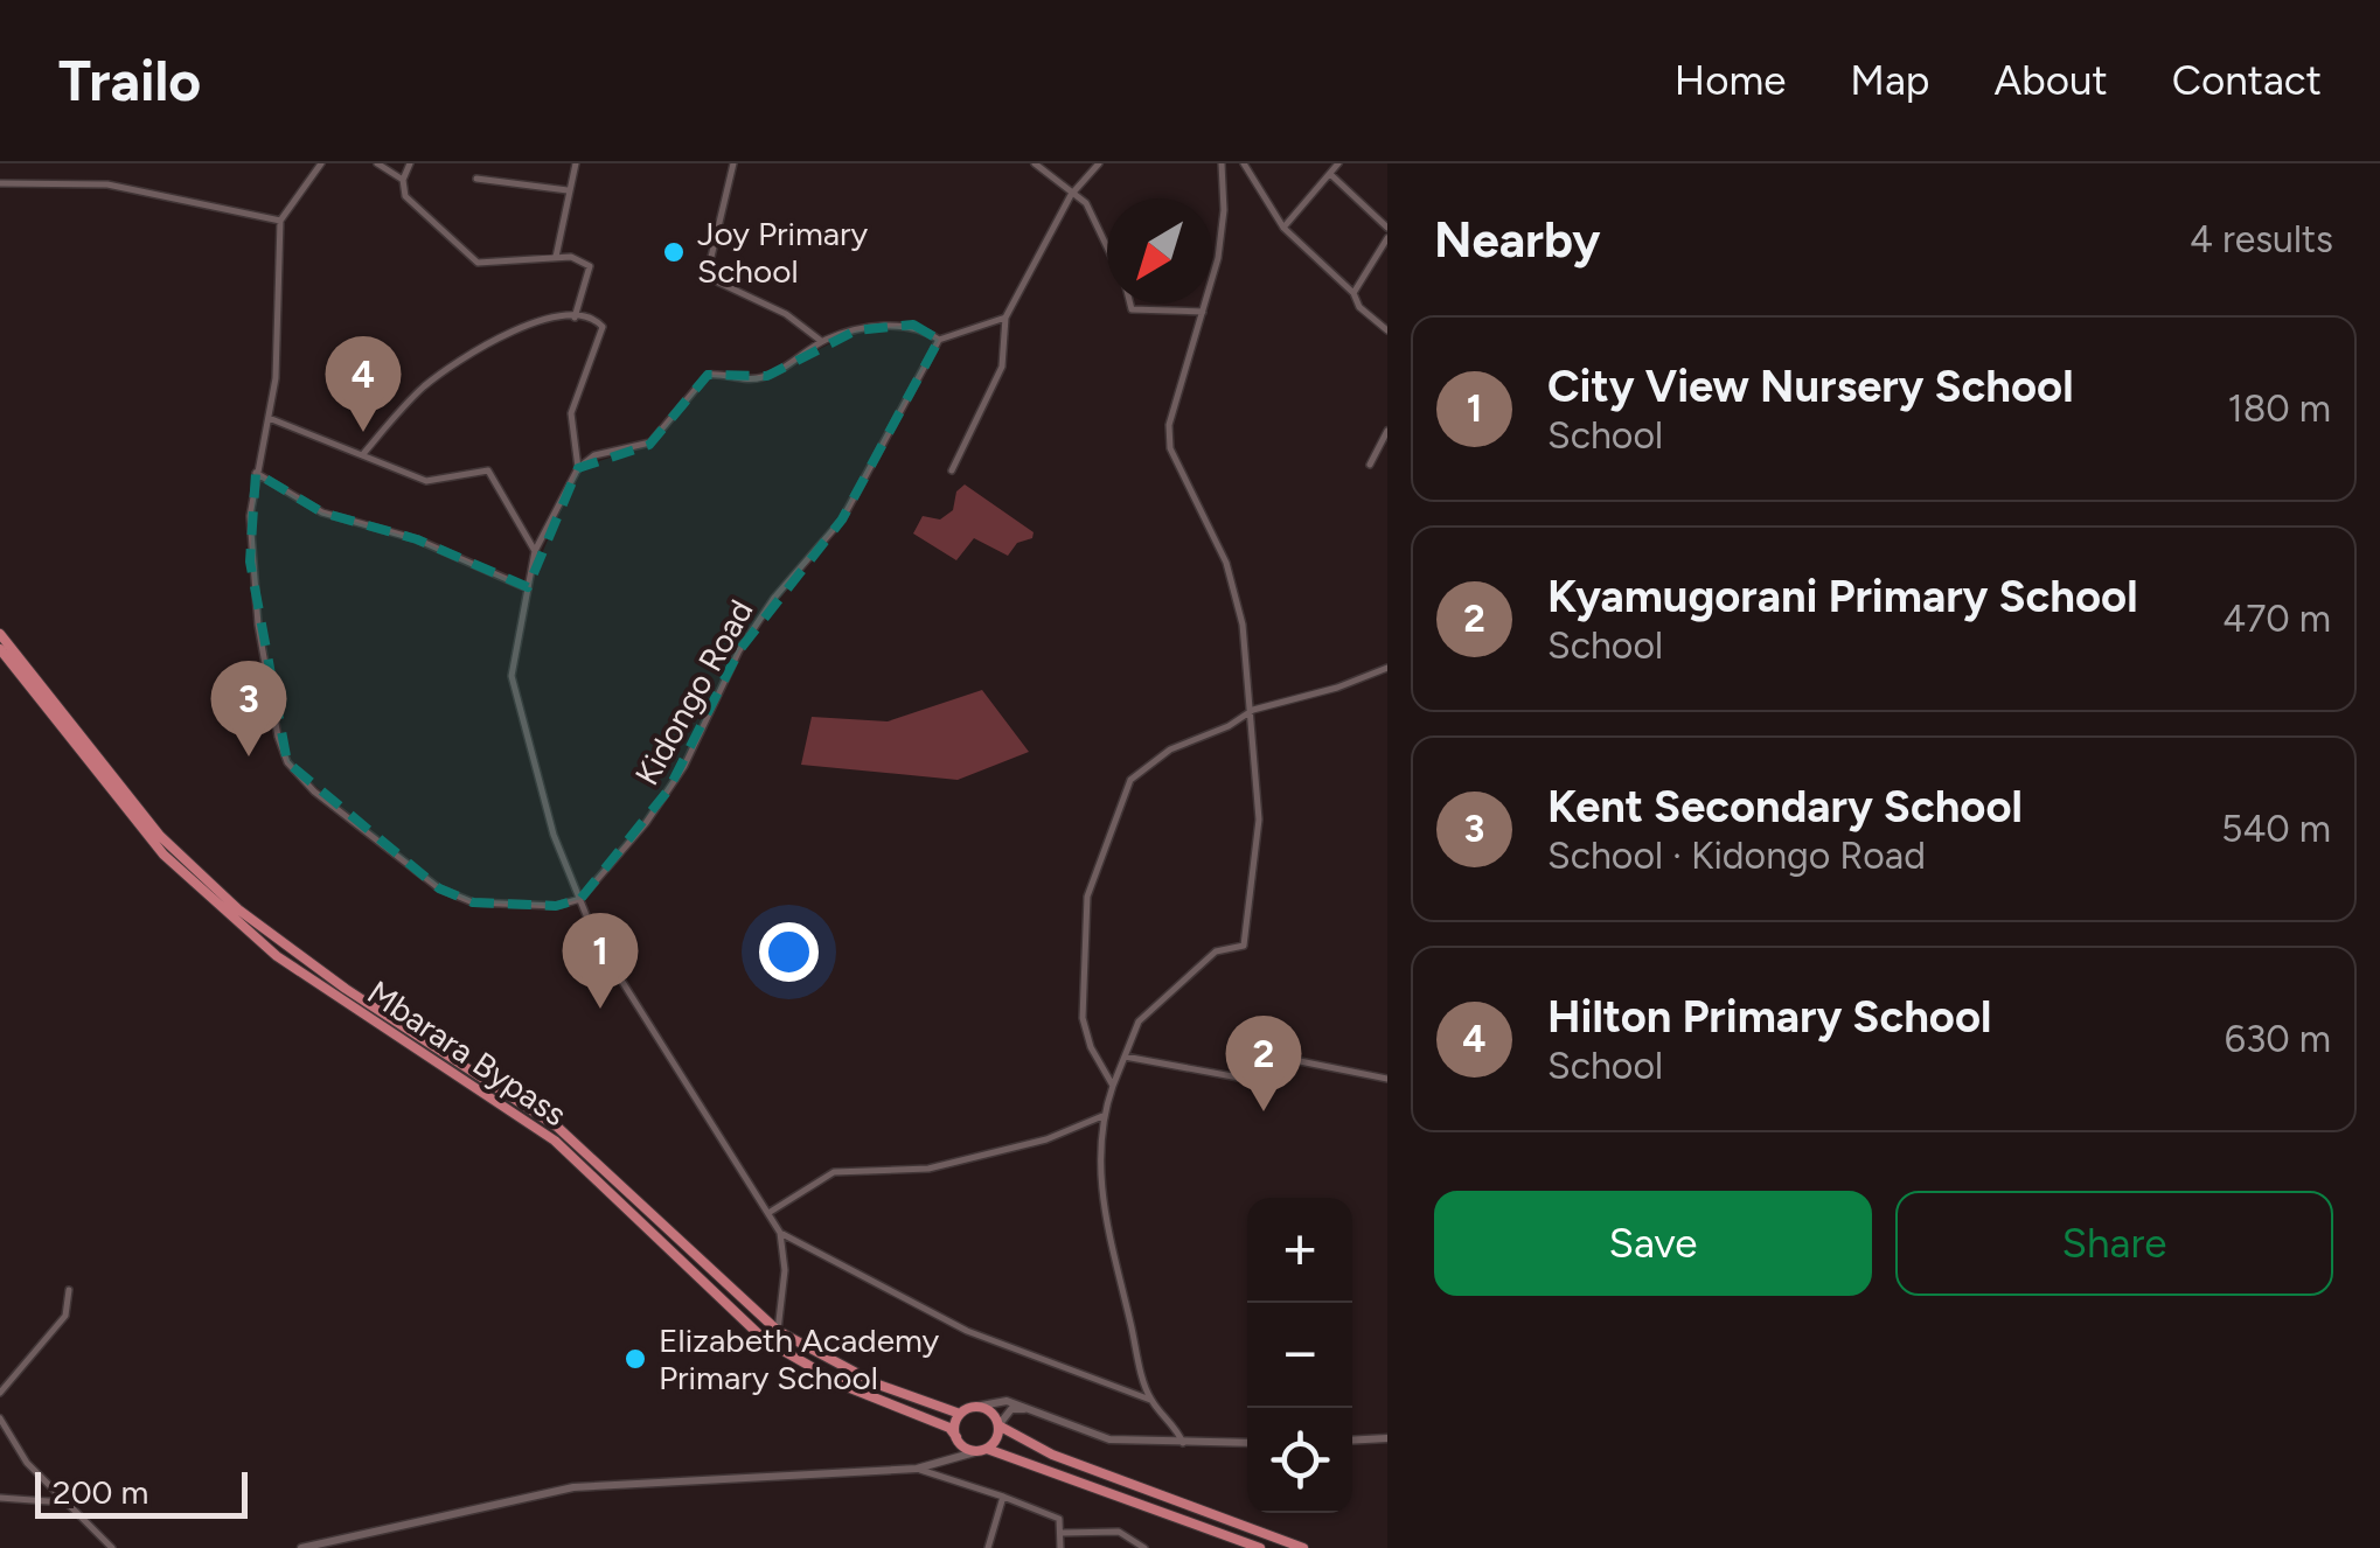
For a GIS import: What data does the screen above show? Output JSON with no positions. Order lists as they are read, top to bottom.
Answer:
{
  "streets": {
    "highway": ["Mbarara Bypass"],
    "street": ["Kidongo Road"]
  },
  "places": ["Joy Primary School", "Elizabeth Academy Primary School"],
  "scale_bar": "200 m",
  "north": "bottom left",
  "page": {
    "header": "Trailo",
    "nav": [
      "Home",
      "Map",
      "About",
      "Contact"
    ],
    "heading": ["Nearby", "4 results"],
    "list": [
      {
        "mark": "1",
        "name": "City View Nursery School",
        "note": "School",
        "value": "180 m"
      },
      {
        "mark": "2",
        "name": "Kyamugorani Primary School",
        "note": "School",
        "value": "470 m"
      },
      {
        "mark": "3",
        "name": "Kent Secondary School",
        "note": "School · Kidongo Road",
        "value": "540 m"
      },
      {
        "mark": "4",
        "name": "Hilton Primary School",
        "note": "School",
        "value": "630 m"
      }
    ],
    "pins": [
      "4",
      "3",
      "1",
      "2"
    ],
    "buttons": ["Save", "Share"],
    "map_buttons": ["+", "−"],
    "scale": "200 m"
  }
}
